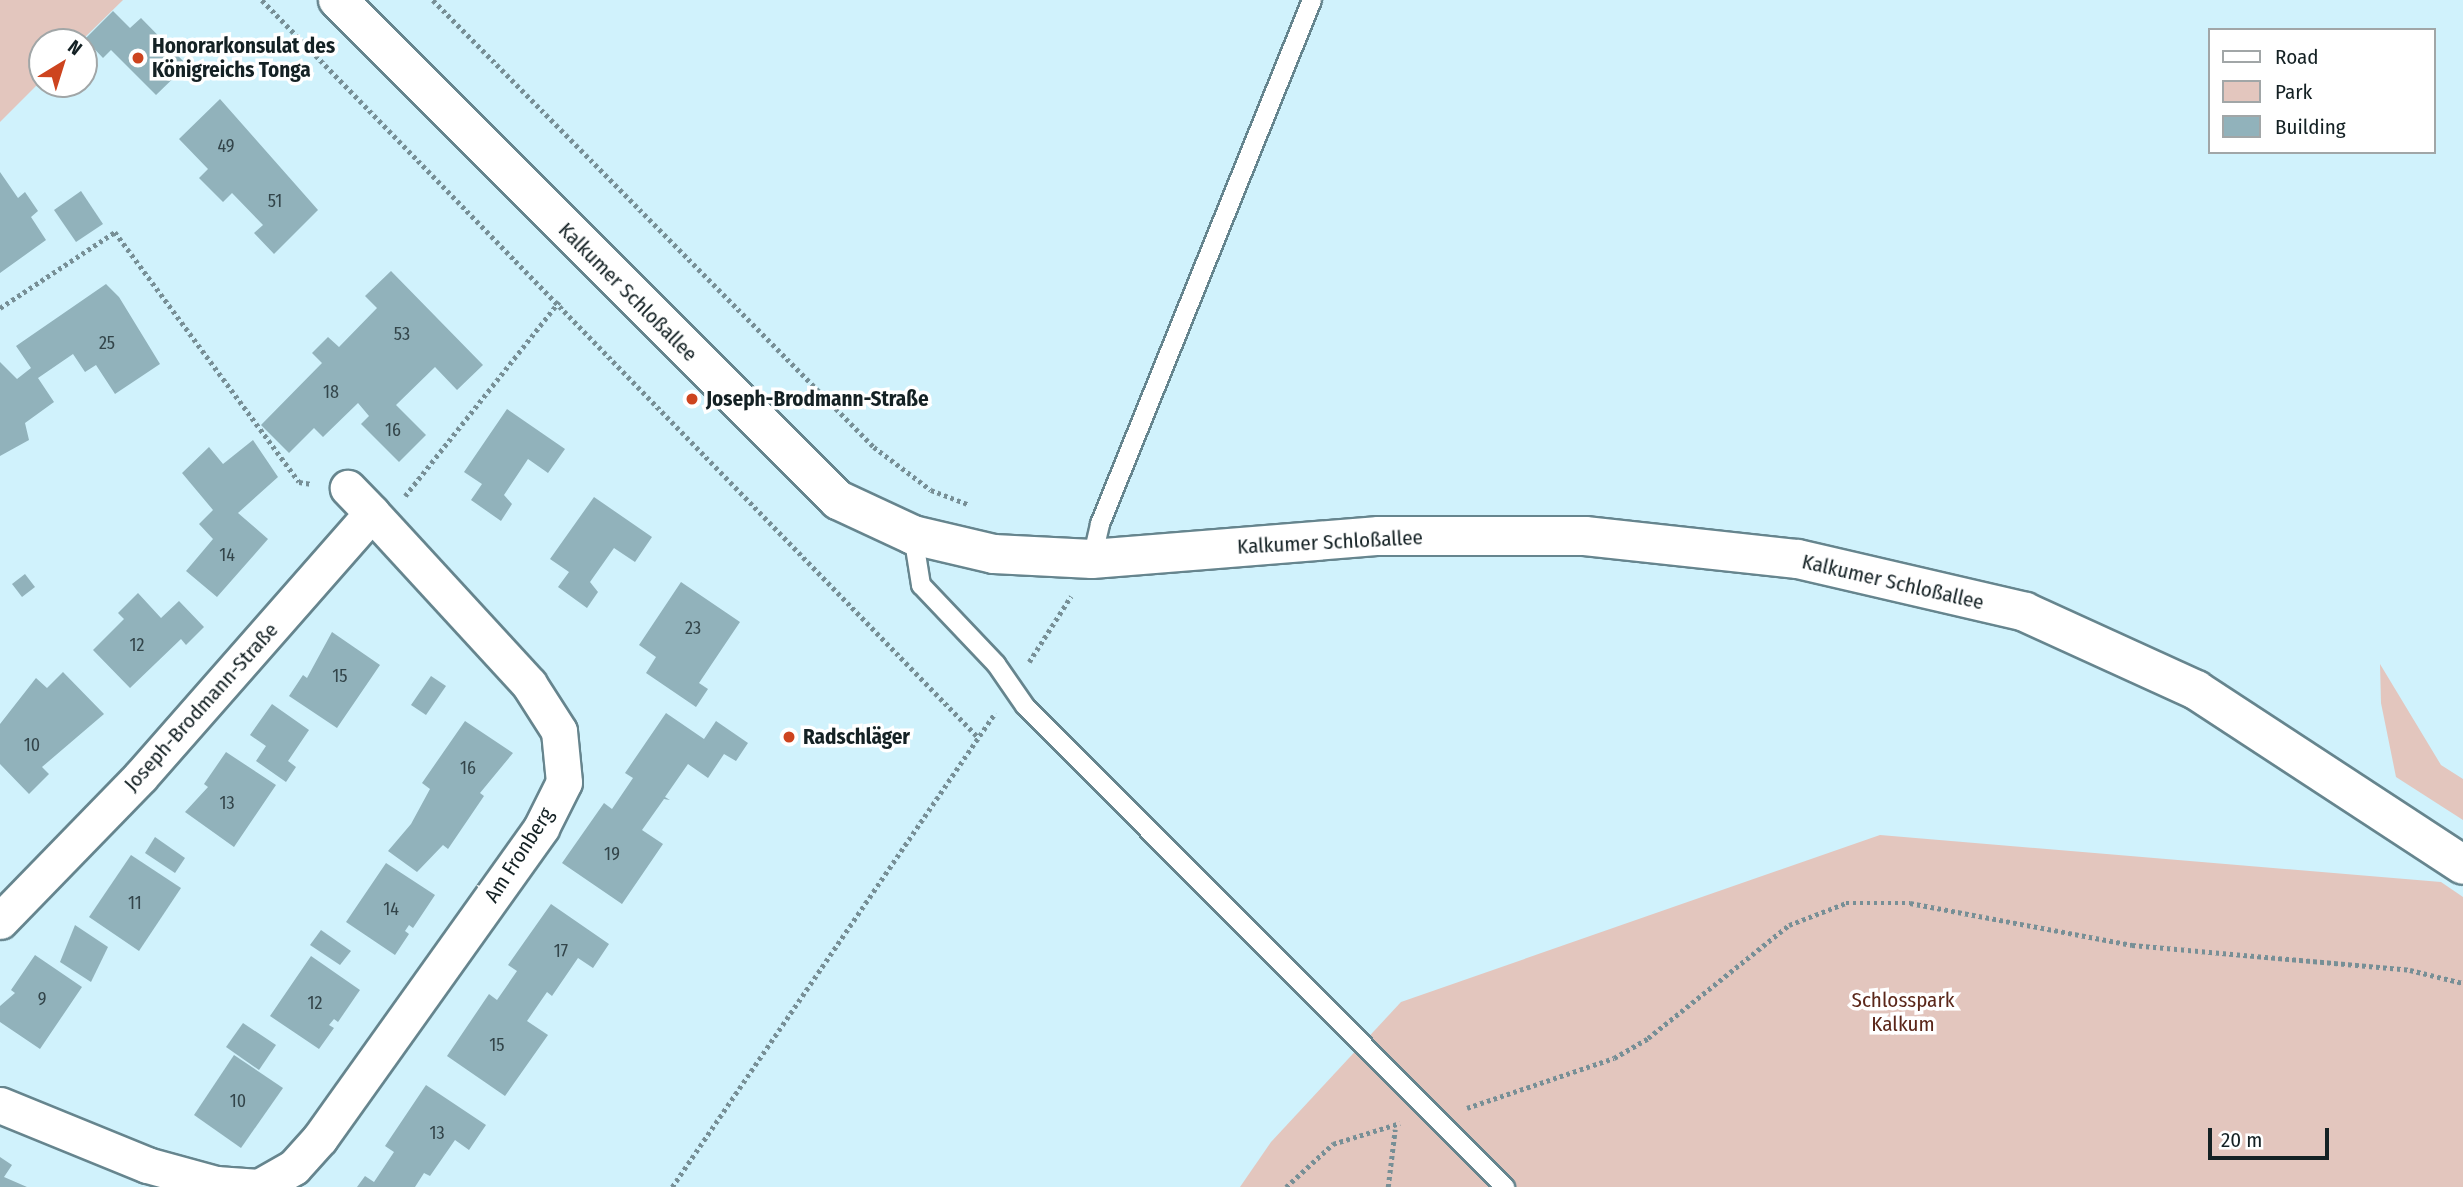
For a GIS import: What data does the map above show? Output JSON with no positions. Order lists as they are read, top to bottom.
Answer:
{
  "streets": {
    "main road": ["Kalkumer Schloßallee"],
    "street": ["Joseph-Brodmann-Straße", "Am Fronberg"]
  },
  "crossings": [
    ["Joseph-Brodmann-Straße", "Am Fronberg"]
  ],
  "parks": ["Schlosspark Kalkum"],
  "places": ["Honorarkonsulat des Königreichs Tonga", "Joseph-Brodmann-Straße", "Radschläger"],
  "house_numbers": [
    "49",
    "51",
    "53",
    "25",
    "18",
    "16",
    "14",
    "23",
    "12",
    "15",
    "10",
    "16",
    "13",
    "19",
    "11",
    "14",
    "17",
    "9",
    "12",
    "15",
    "10",
    "13"
  ],
  "legend": ["Road", "Park", "Building"],
  "scale_bar": "20 m",
  "north": "top right"
}
